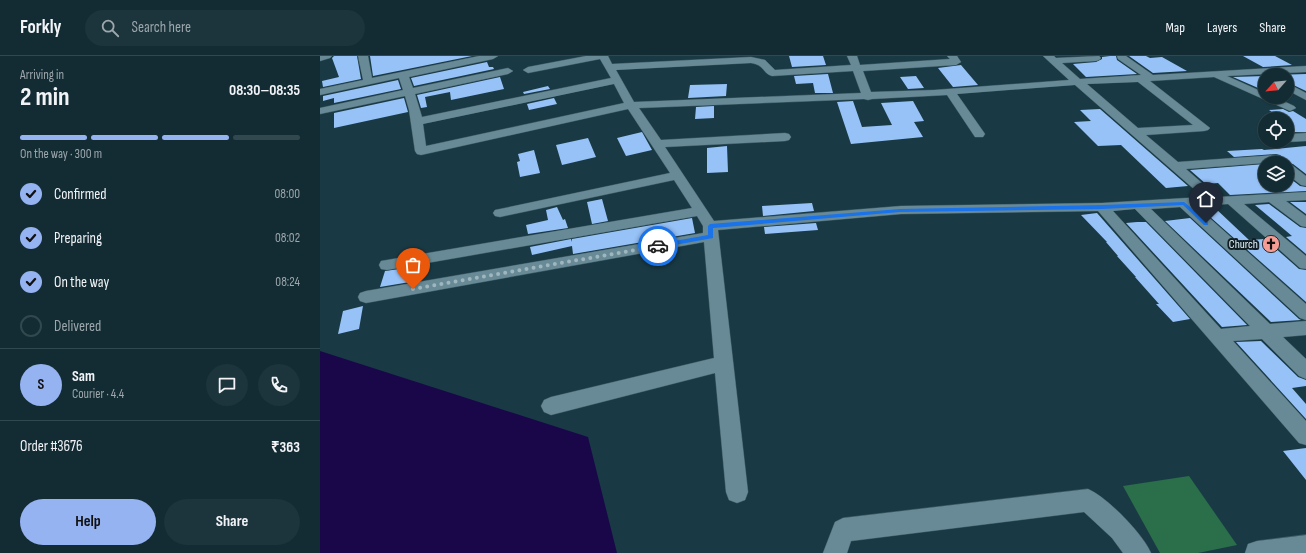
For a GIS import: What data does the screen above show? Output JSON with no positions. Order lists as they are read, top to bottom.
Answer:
{
  "places": {
    "church": ["Church"]
  },
  "north": "bottom left",
  "page": {
    "header": "Forkly",
    "search": "Search here",
    "nav": ["Map", "Layers", "Share"],
    "heading": ["2 min", "Arriving in", "08:30–08:35"],
    "panel": [
      "Sam",
      "Courier · 4.4",
      "Order #3676",
      "₹363"
    ],
    "bar": "On the way · 300 m",
    "list": [
      ["Confirmed", "08:00"],
      ["Preparing", "08:02"],
      ["On the way", "08:24"],
      "Delivered"
    ],
    "round": "S",
    "buttons": ["Help", "Share"]
  }
}
